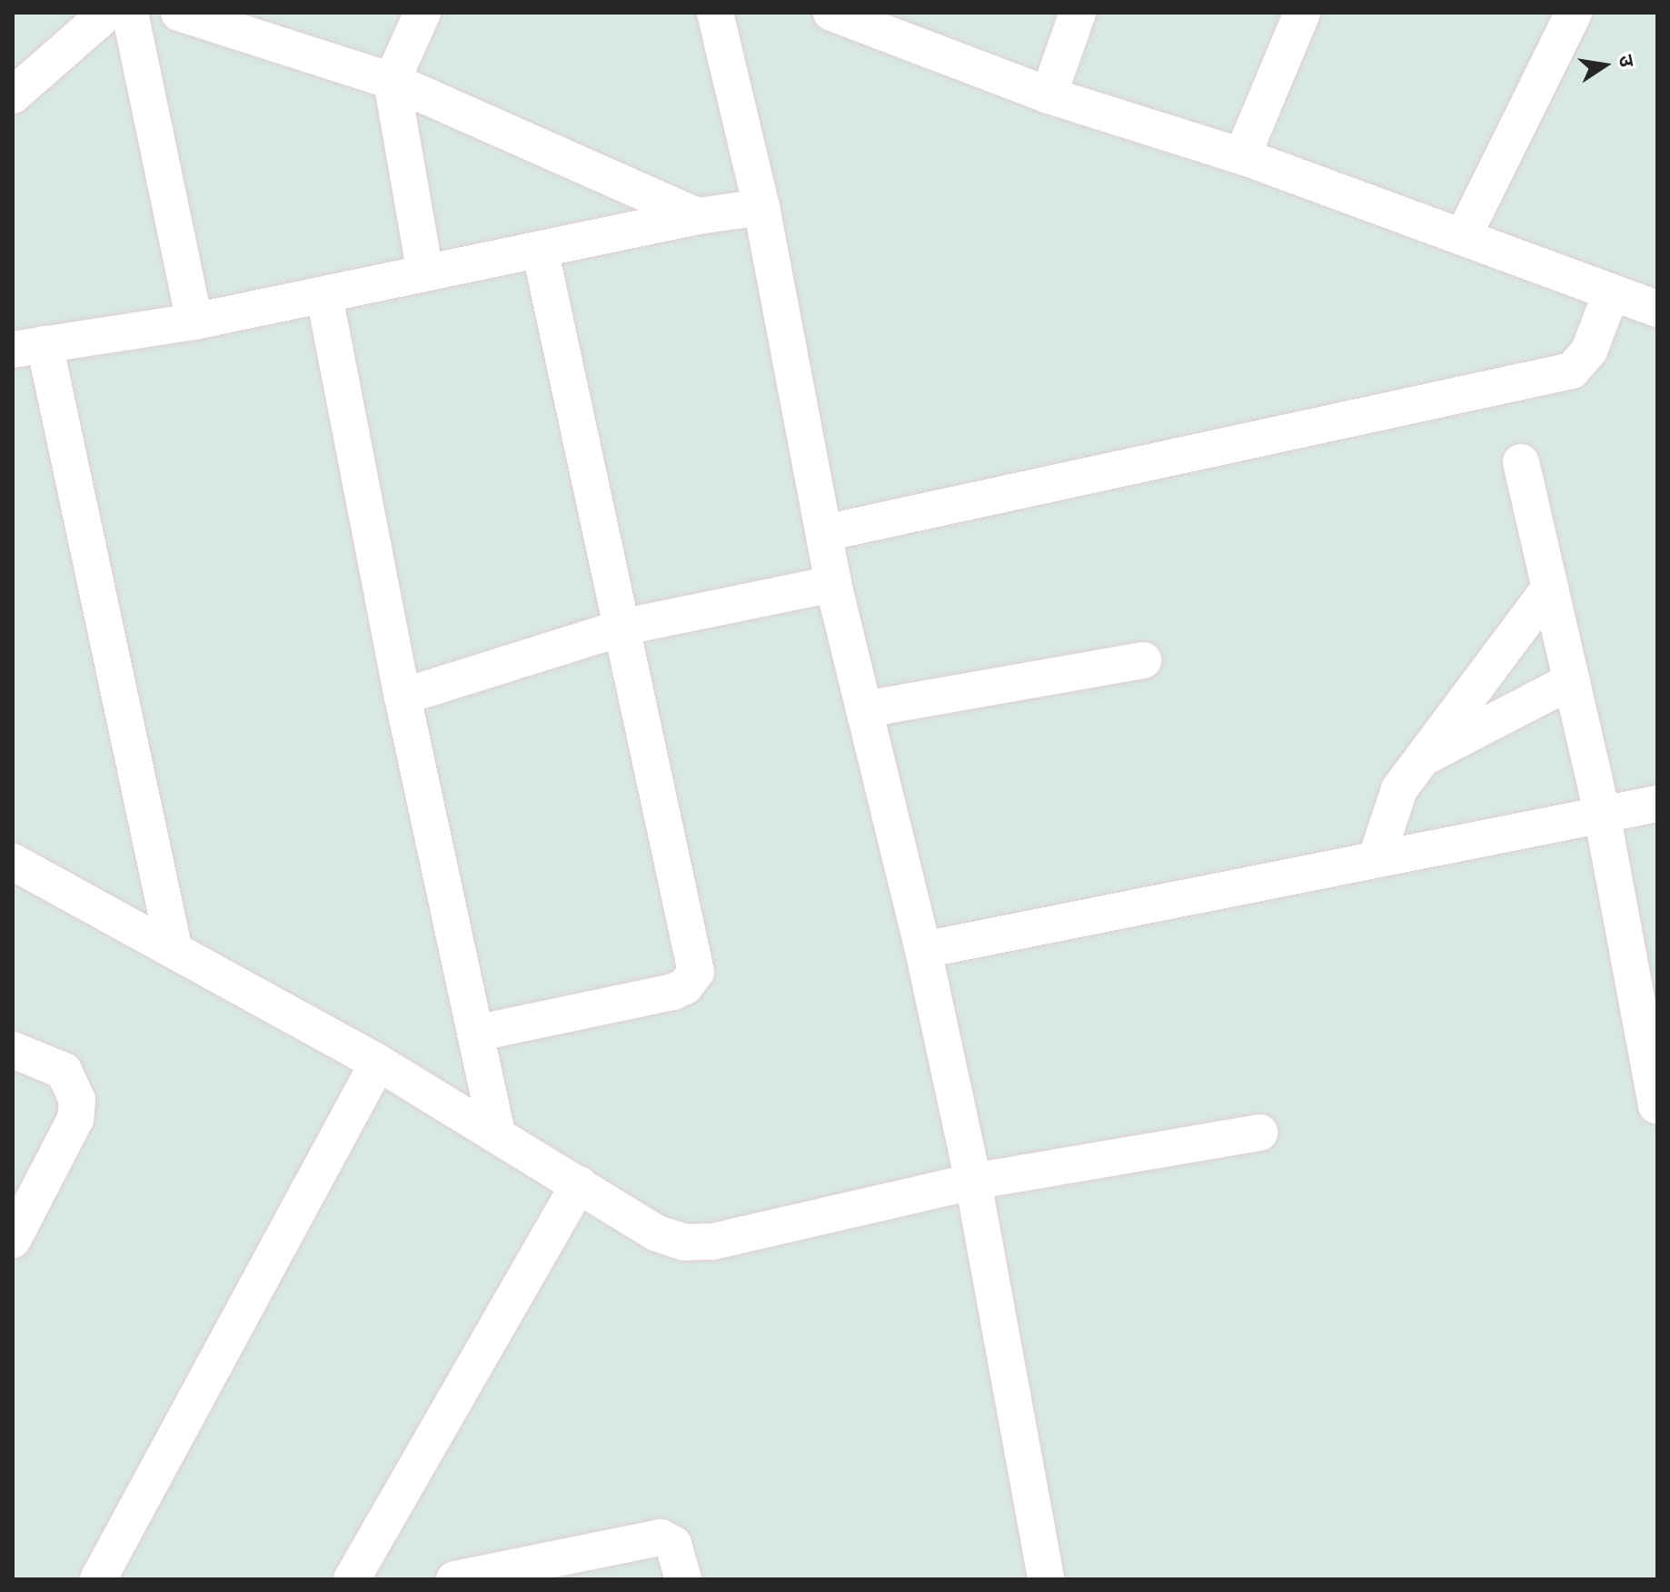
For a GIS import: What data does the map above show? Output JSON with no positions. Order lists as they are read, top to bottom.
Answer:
{
  "north": "right"
}
